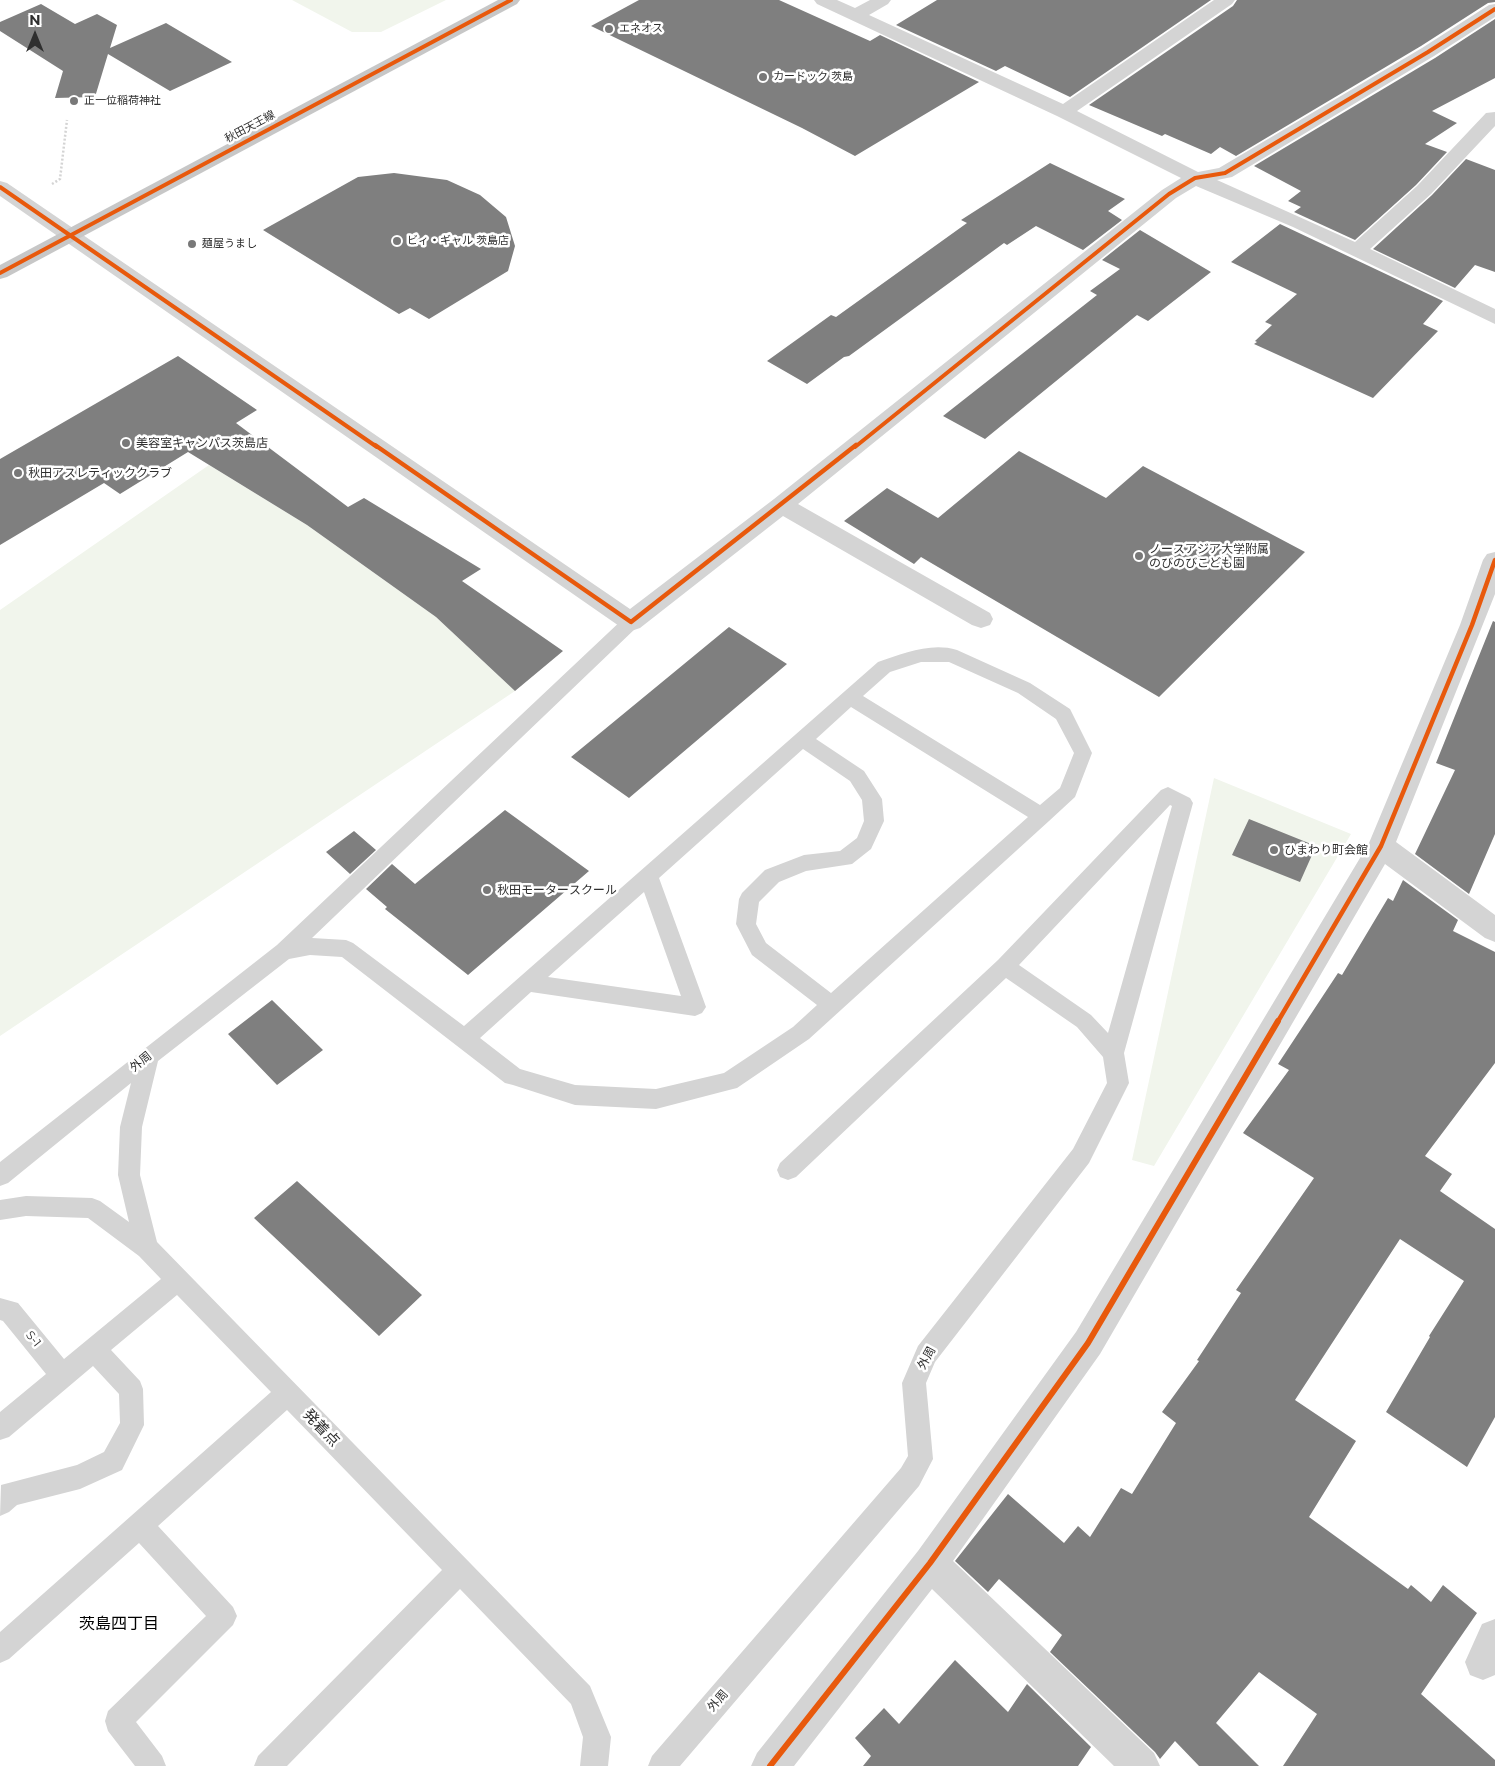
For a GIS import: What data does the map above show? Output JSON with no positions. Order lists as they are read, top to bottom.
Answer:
{
  "streets": {
    "main road": ["秋田天王線"],
    "lane": ["外周", "S-1", "発着点"]
  },
  "districts": ["茨島四丁目"],
  "places": [
    "エネオス",
    "カードック 茨島",
    "正一位稲荷神社",
    "ビィ・ギャル 茨島店",
    "麺屋うまし",
    "美容室キャンパス茨島店",
    "秋田アスレティッククラブ",
    "ノースアジア大学附属 のびのびこども園",
    "ひまわり町会館",
    "秋田モータースクール"
  ],
  "north": "top"
}
